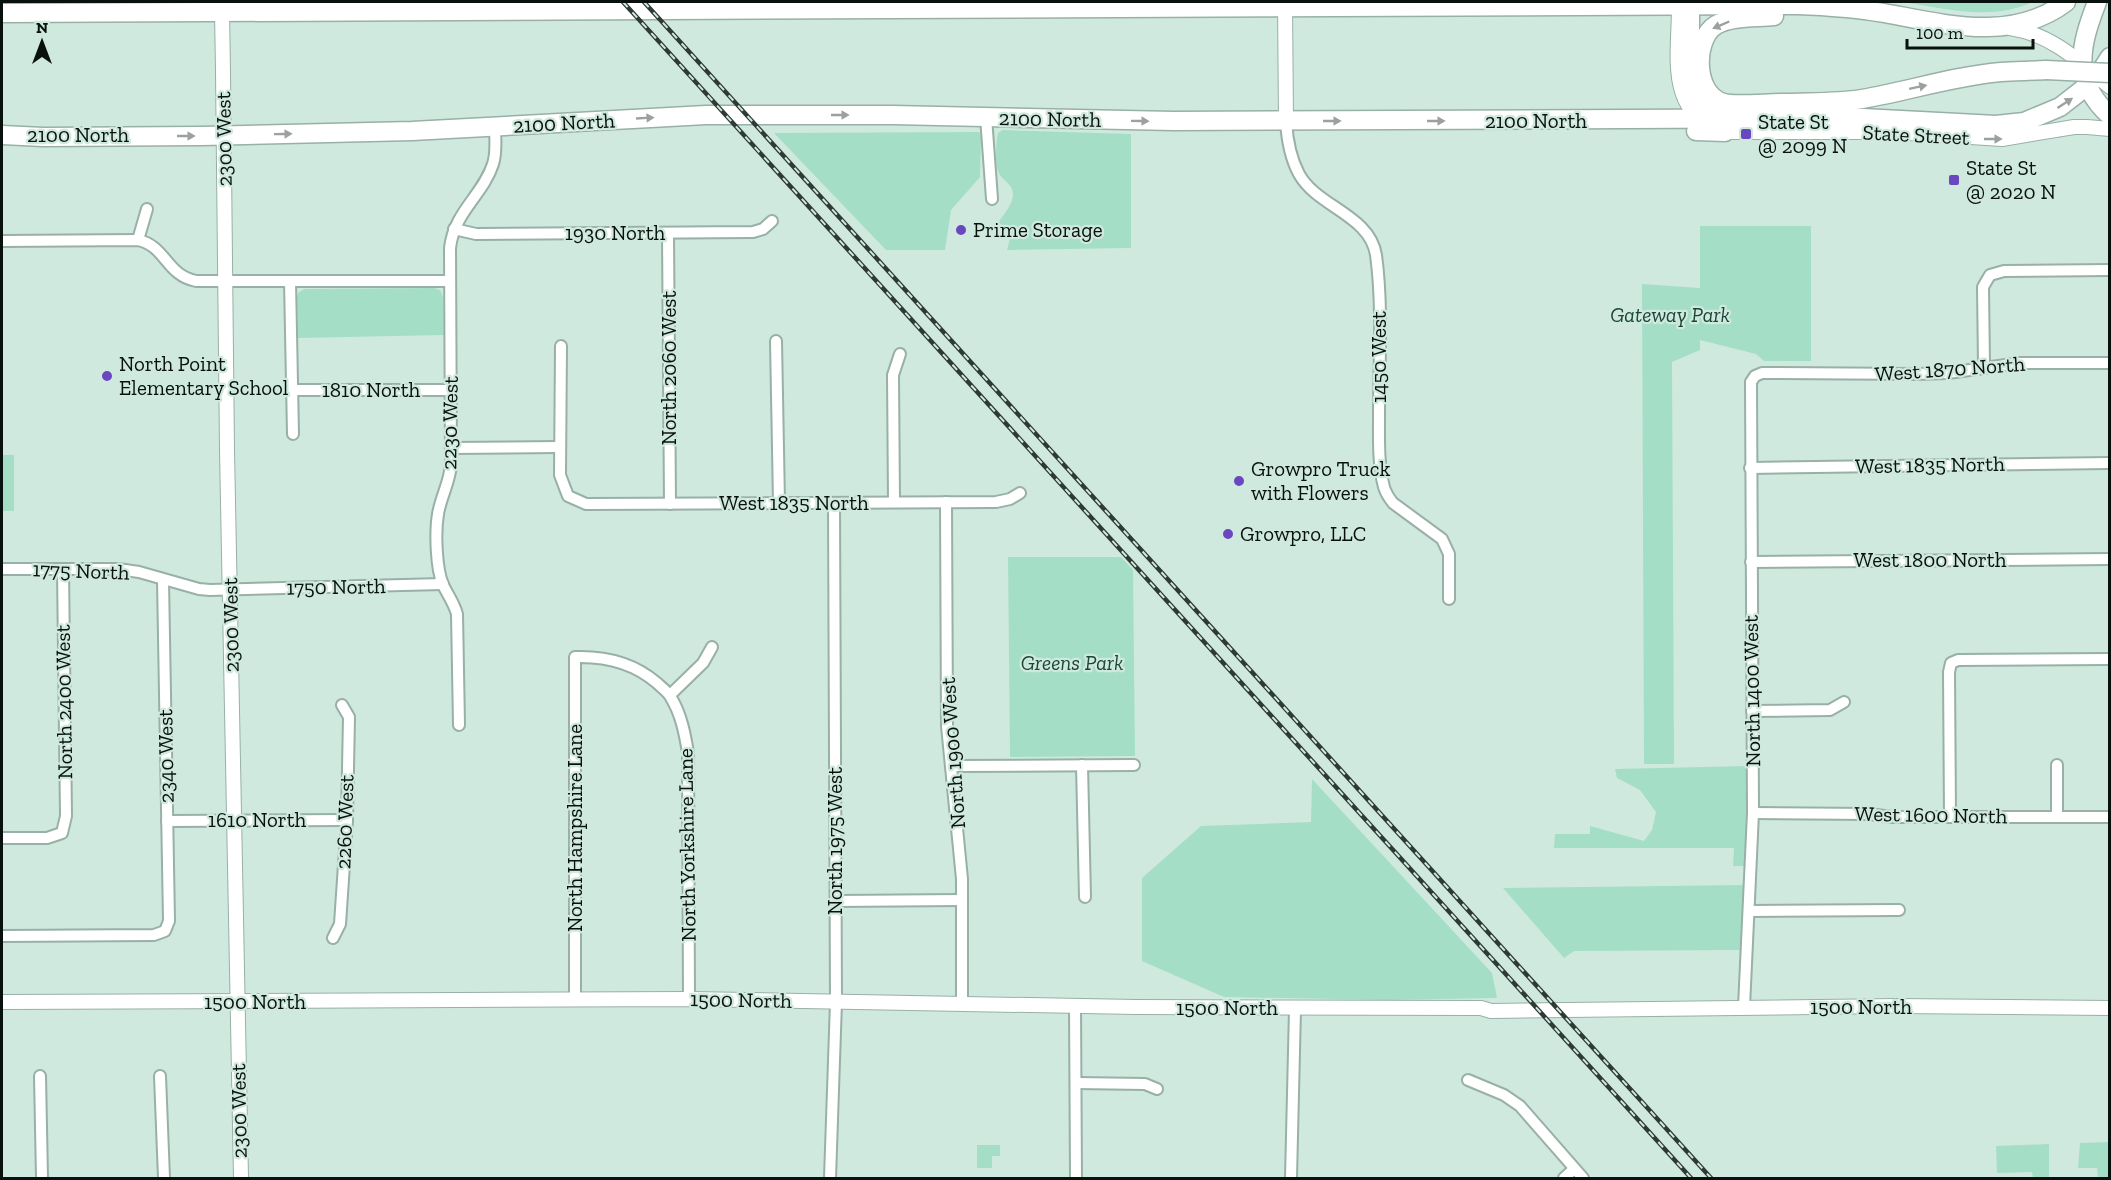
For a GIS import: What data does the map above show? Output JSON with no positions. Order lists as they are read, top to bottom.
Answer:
{
  "streets": {
    "highway": ["2100 North"],
    "street": [
      "State Street",
      "2300 West",
      "1930 North",
      "1450 West",
      "North 2060 West",
      "West 1870 North",
      "1810 North",
      "2230 West",
      "West 1835 North",
      "West 1800 North",
      "1775 North",
      "1750 North",
      "North 1400 West",
      "North 2400 West",
      "North 1900 West",
      "2340 West",
      "West 1600 North",
      "1610 North",
      "2260 West",
      "North Hampshire Lane",
      "North 1975 West",
      "North Yorkshire Lane",
      "1500 North"
    ]
  },
  "crossings": [
    ["2100 North", "State Street"],
    ["2100 North", "2300 West"],
    ["2100 North", "1450 West"],
    ["2100 North", "2230 West"],
    ["2300 West", "1775 North"],
    ["2300 West", "1750 North"],
    ["2300 West", "1610 North"],
    ["2300 West", "1500 North"],
    ["1930 North", "North 2060 West"],
    ["1930 North", "2230 West"],
    ["North 2060 West", "West 1835 North"],
    ["West 1870 North", "North 1400 West"],
    ["1810 North", "2230 West"],
    ["2230 West", "1750 North"],
    ["West 1835 North", "North 1400 West"],
    ["West 1835 North", "North 1900 West"],
    ["West 1835 North", "North 1975 West"],
    ["West 1800 North", "North 1400 West"],
    ["1775 North", "1750 North"],
    ["1775 North", "North 2400 West"],
    ["1775 North", "2340 West"],
    ["North 1400 West", "West 1600 North"],
    ["North 1400 West", "1500 North"],
    ["North 1900 West", "1500 North"],
    ["2340 West", "1610 North"],
    ["1610 North", "2260 West"],
    ["North Hampshire Lane", "North Yorkshire Lane"],
    ["North Hampshire Lane", "1500 North"],
    ["North 1975 West", "1500 North"],
    ["North Yorkshire Lane", "1500 North"]
  ],
  "one_way": ["State Street"],
  "parks": ["Gateway Park", "Greens Park"],
  "places": {
    "transit": ["State St @ 2099 N", "State St @ 2020 N"],
    "other": [
      "Prime Storage",
      "North Point Elementary School",
      "Growpro Truck with Flowers",
      "Growpro, LLC"
    ]
  },
  "scale_bar": "100 m",
  "north": "top"
}
